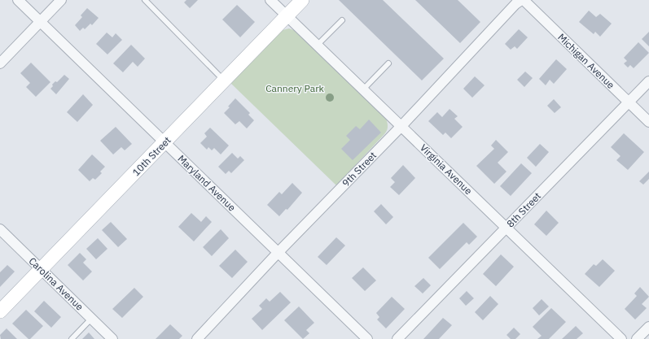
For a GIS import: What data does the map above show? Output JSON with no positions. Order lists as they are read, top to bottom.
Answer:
{
  "streets": {
    "street": [
      "Michigan Avenue",
      "10th Street",
      "9th Street",
      "Virginia Avenue",
      "Maryland Avenue",
      "8th Street",
      "Carolina Avenue"
    ]
  },
  "crossings": [
    ["Michigan Avenue", "8th Street"],
    ["10th Street", "Virginia Avenue"],
    ["10th Street", "Maryland Avenue"],
    ["10th Street", "Carolina Avenue"],
    ["9th Street", "Virginia Avenue"],
    ["9th Street", "Maryland Avenue"],
    ["Virginia Avenue", "8th Street"]
  ],
  "parks": ["Cannery Park"]
}
